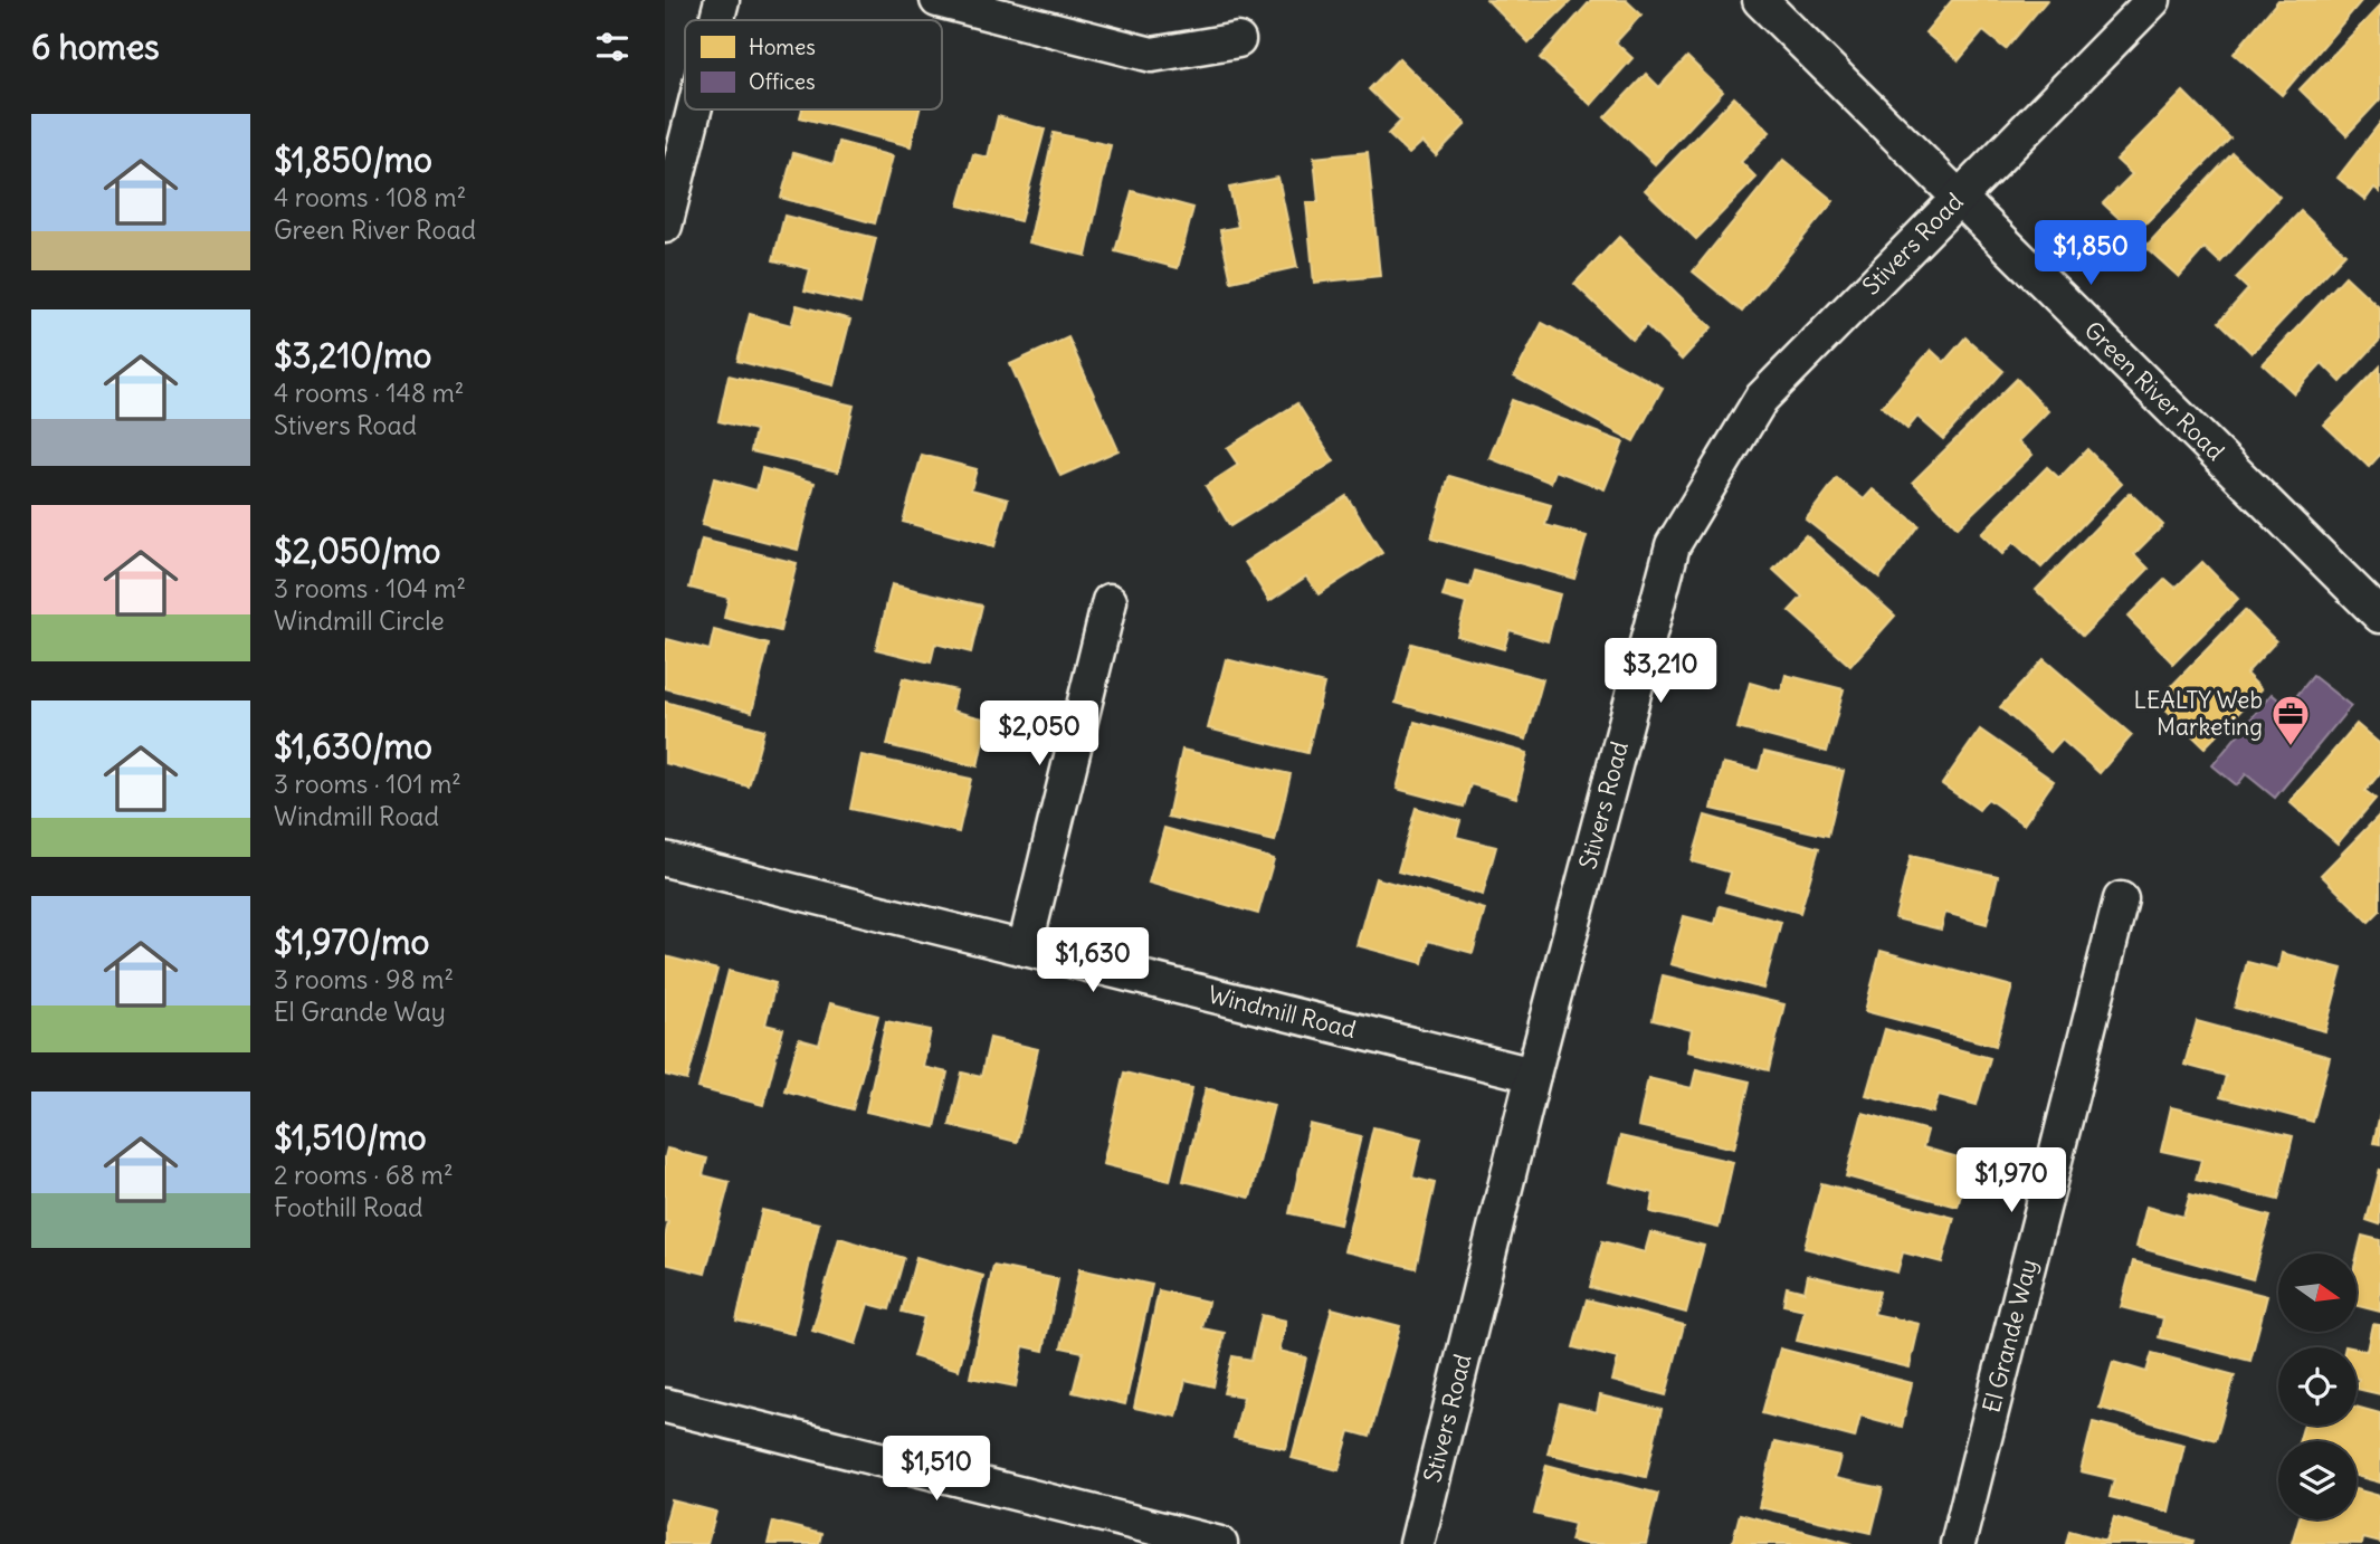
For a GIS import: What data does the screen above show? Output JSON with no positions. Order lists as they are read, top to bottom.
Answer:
{
  "streets": {
    "street": [
      "Stivers Road",
      "Green River Road",
      "Windmill Road",
      "El Grande Way"
    ]
  },
  "crossings": [
    ["Stivers Road", "Green River Road"],
    ["Stivers Road", "Windmill Road"]
  ],
  "places": {
    "office": ["LEALTY Web Marketing"]
  },
  "legend": ["Homes", "Offices"],
  "north": "right",
  "page": {
    "heading": "6 homes",
    "list": [
      {
        "name": "$1,850/mo",
        "note": "4 rooms · 108 m² · Green River Road"
      },
      {
        "name": "$3,210/mo",
        "note": "4 rooms · 148 m² · Stivers Road"
      },
      {
        "name": "$2,050/mo",
        "note": "3 rooms · 104 m² · Windmill Circle"
      },
      {
        "name": "$1,630/mo",
        "note": "3 rooms · 101 m² · Windmill Road"
      },
      {
        "name": "$1,970/mo",
        "note": "3 rooms · 98 m² · El Grande Way"
      },
      {
        "name": "$1,510/mo",
        "note": "2 rooms · 68 m² · Foothill Road"
      }
    ],
    "price": [
      "$1,850",
      "$3,210",
      "$2,050",
      "$1,630",
      "$1,970",
      "$1,510"
    ]
  }
}
